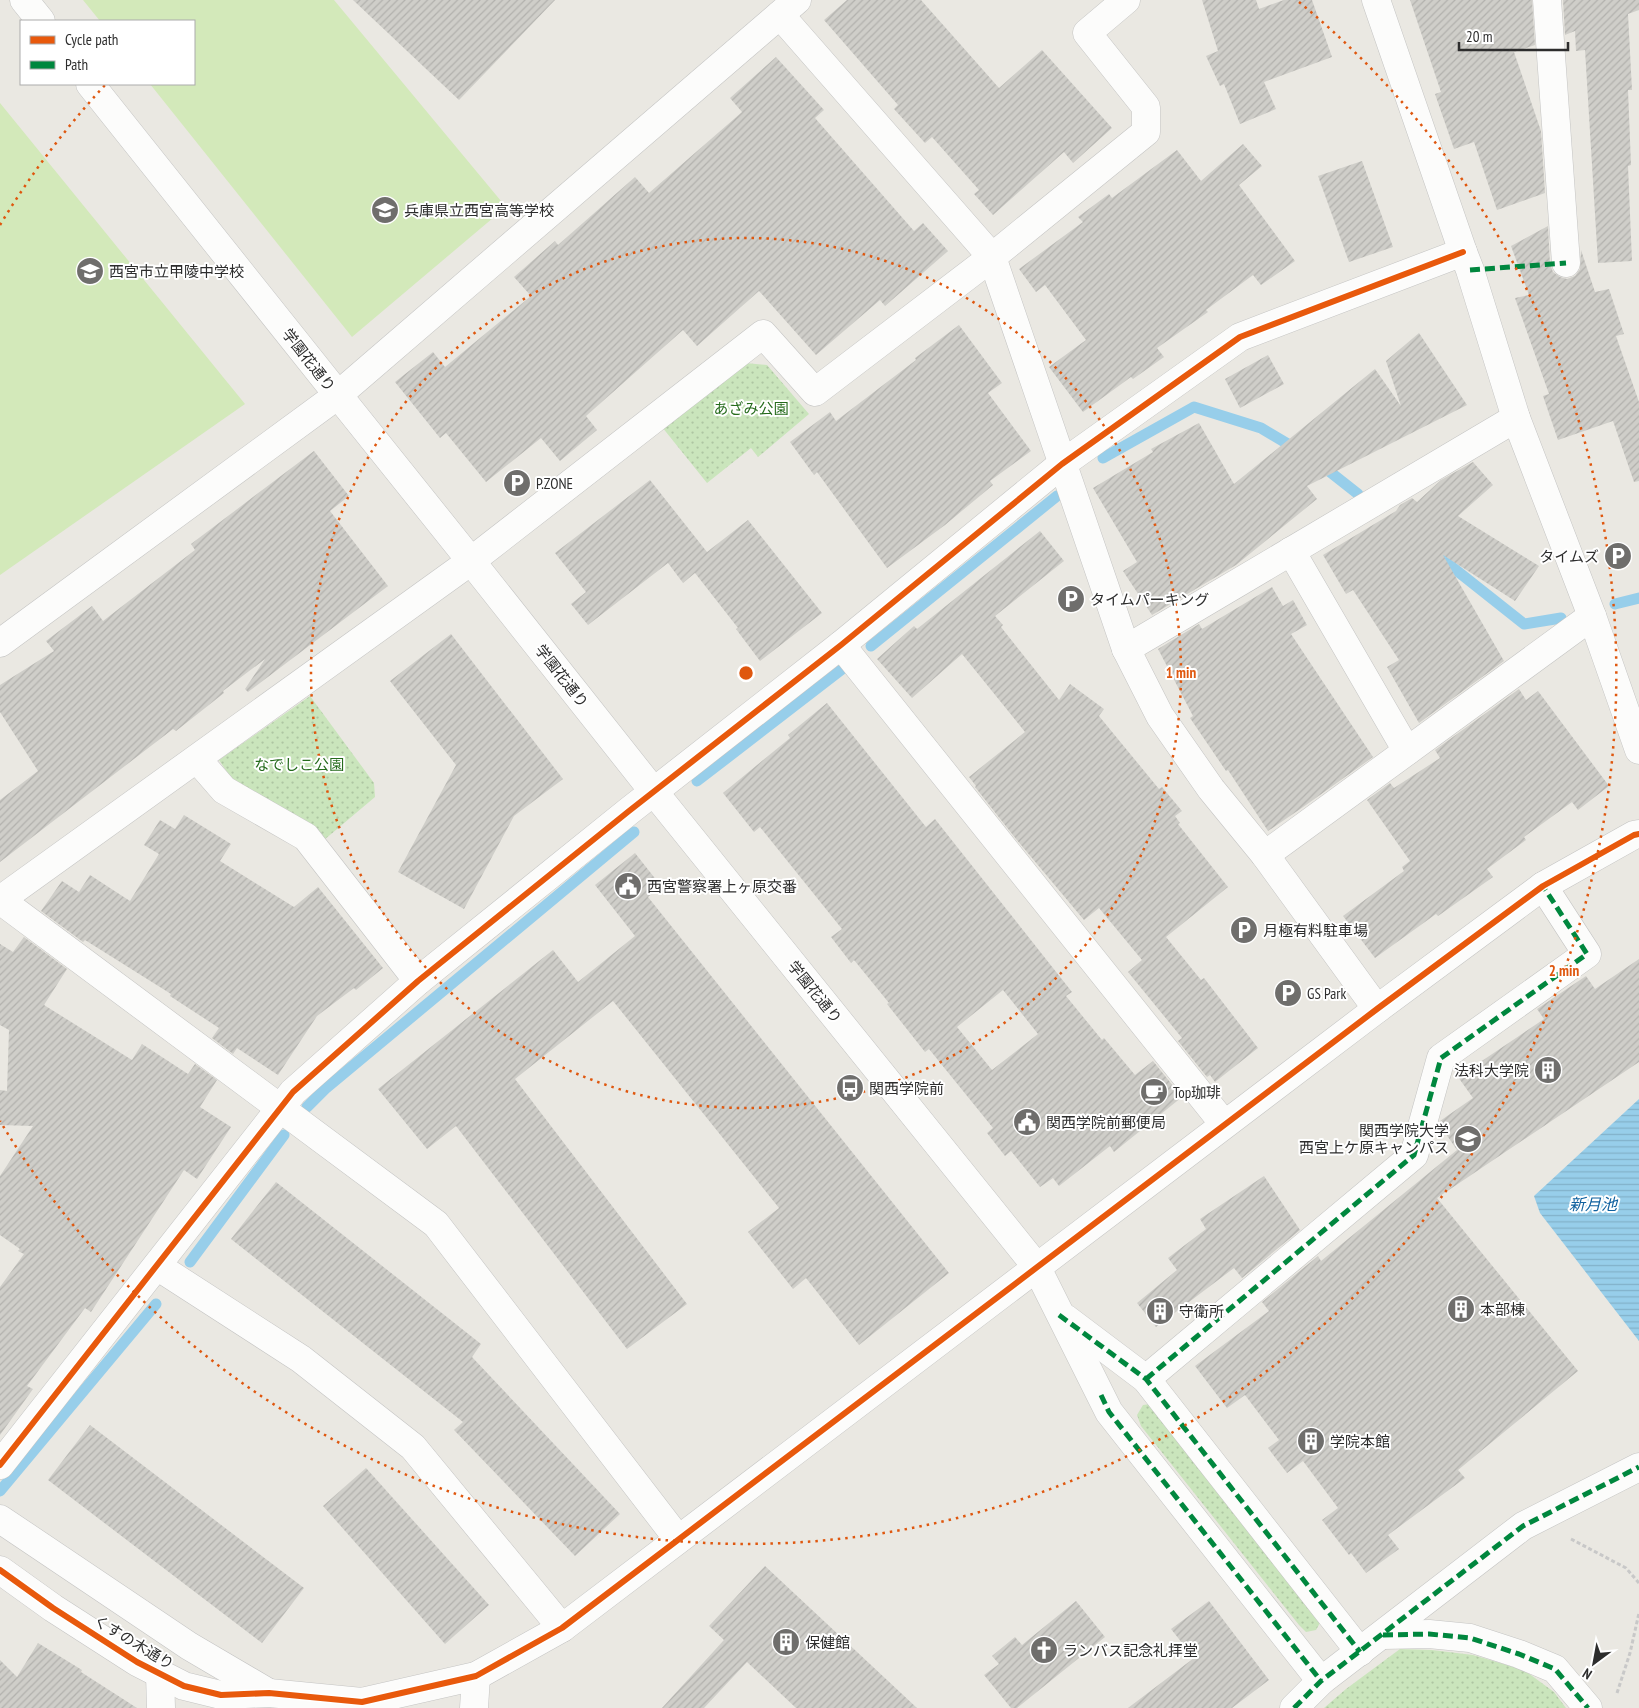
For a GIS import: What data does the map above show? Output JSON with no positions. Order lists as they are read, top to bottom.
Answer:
{
  "streets": {
    "street": ["学園花通り", "くすの木通り"]
  },
  "water": ["新月池"],
  "parks": ["あざみ公園", "なでしこ公園"],
  "places": {
    "school or university": ["兵庫県立西宮高等学校", "西宮市立甲陵中学校", "関西学院大学 西宮上ケ原キャンパス"],
    "parking": [
      "P.ZONE",
      "タイムズ",
      "タイムパーキング",
      "月極有料駐車場",
      "GS Park"
    ],
    "public building": ["西宮警察署上ヶ原交番", "関西学院前郵便局"],
    "building": [
      "法科大学院",
      "本部棟",
      "守衛所",
      "学院本館",
      "保健館"
    ],
    "bus stop": ["関西学院前"],
    "cafe": ["Top珈琲"],
    "church": ["ランバス記念礼拝堂"]
  },
  "legend": ["Cycle path", "Path"],
  "scale_bar": "20 m",
  "north": "bottom left",
  "rings": ["1 min", "2 min"]
}
